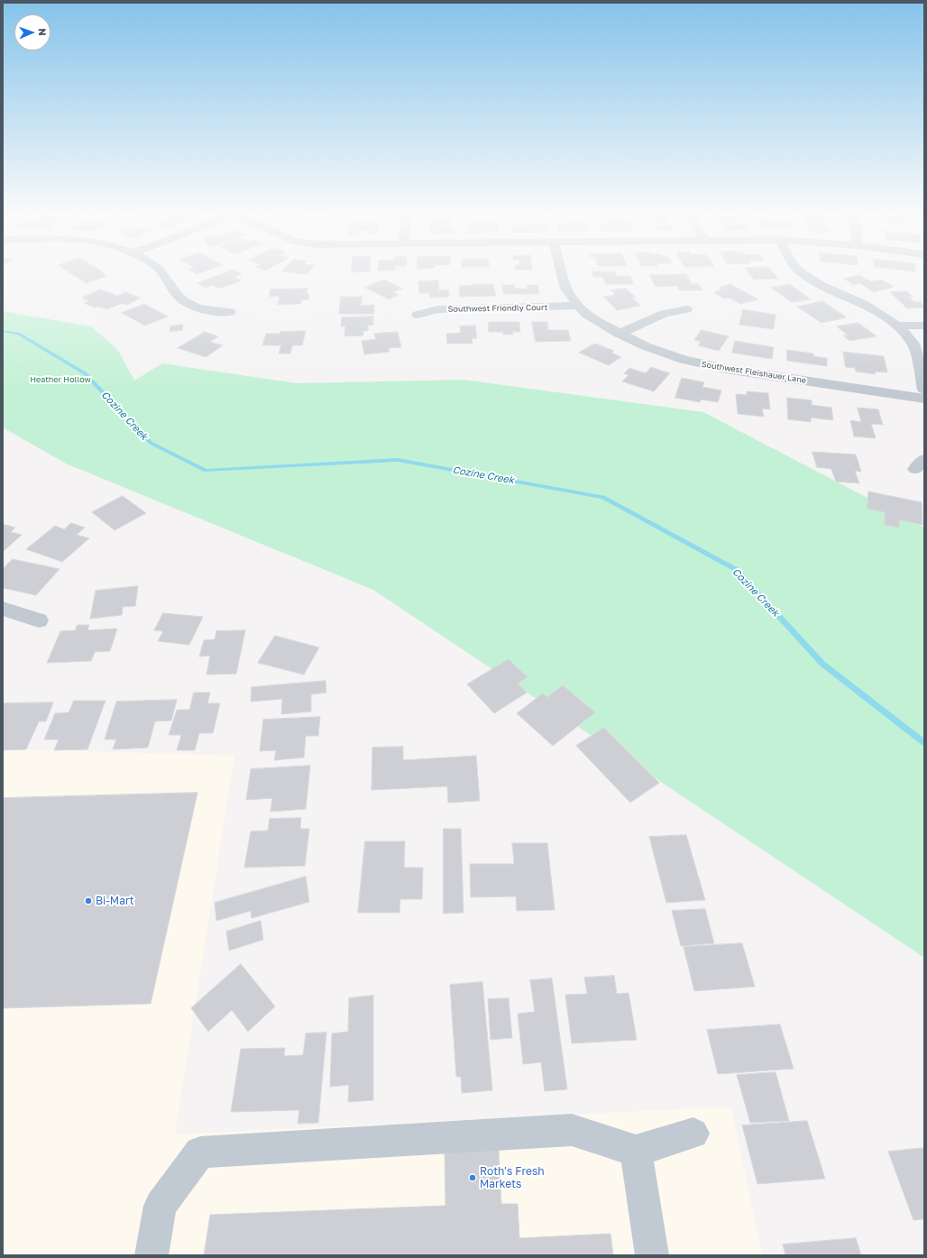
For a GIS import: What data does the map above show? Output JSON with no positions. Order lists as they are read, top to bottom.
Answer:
{
  "streets": {
    "street": ["Southwest Friendly Court", "Southwest Fleishauer Lane"]
  },
  "crossings": [
    ["Southwest Friendly Court", "Southwest Fleishauer Lane"]
  ],
  "water": ["Cozine Creek"],
  "parks": ["Heather Hollow"],
  "places": ["Bi-Mart", "Roth's Fresh Markets"],
  "north": "right"
}
